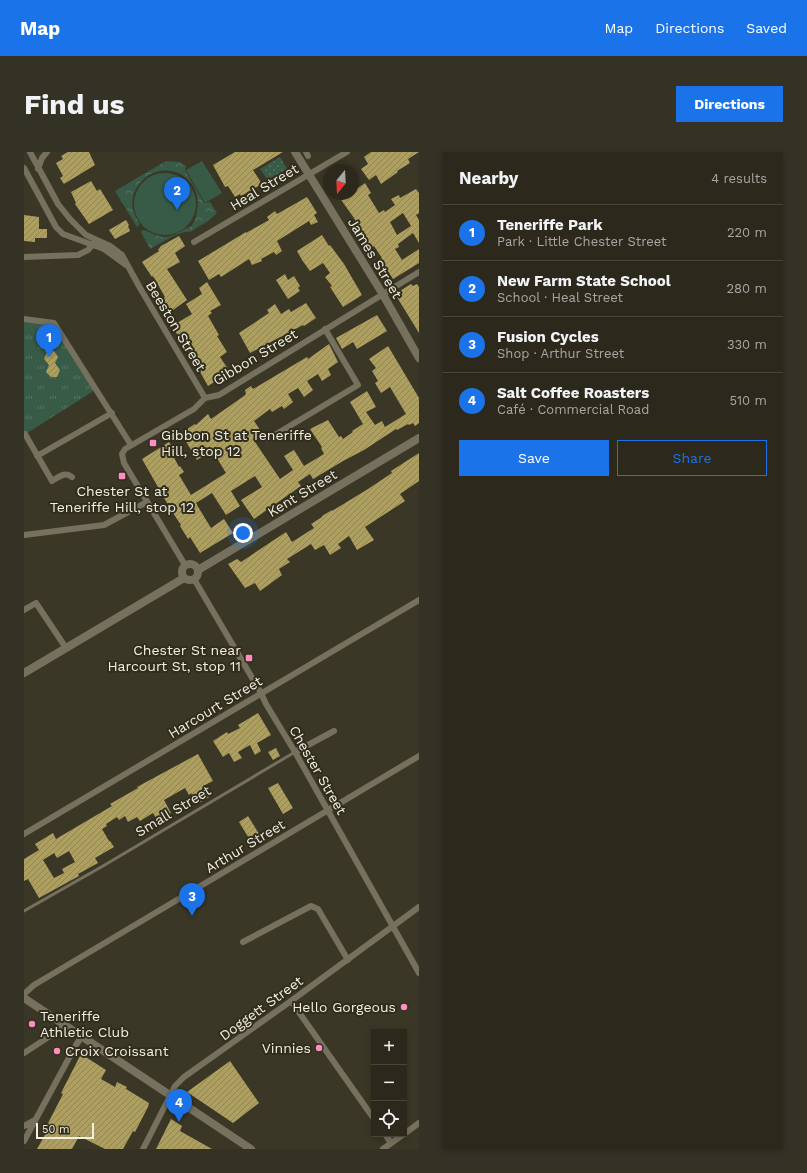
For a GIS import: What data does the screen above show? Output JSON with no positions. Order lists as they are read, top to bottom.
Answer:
{
  "streets": {
    "street": [
      "Heal Street",
      "James Street",
      "Beeston Street",
      "Gibbon Street",
      "Kent Street",
      "Harcourt Street",
      "Chester Street",
      "Small Street",
      "Arthur Street",
      "Doggett Street"
    ]
  },
  "crossings": [
    ["Heal Street", "James Street"],
    ["James Street", "Gibbon Street"],
    ["Beeston Street", "Gibbon Street"],
    ["Kent Street", "Chester Street"],
    ["Harcourt Street", "Chester Street"],
    ["Chester Street", "Small Street"],
    ["Chester Street", "Arthur Street"],
    ["Chester Street", "Doggett Street"]
  ],
  "places": {
    "transit": ["Gibbon St at Teneriffe Hill, stop 12", "Chester St at Teneriffe Hill, stop 12", "Chester St near Harcourt St, stop 11"],
    "other": [
      "Hello Gorgeous",
      "Teneriffe Athletic Club",
      "Vinnies",
      "Croix Croissant"
    ]
  },
  "scale_bar": "50 m",
  "north": "bottom",
  "page": {
    "header": "Map",
    "nav": ["Map", "Directions", "Saved"],
    "buttons": [
      "Directions",
      ["Save", "Share"]
    ],
    "title": "Find us",
    "heading": ["Nearby", "4 results"],
    "pins": [
      "2",
      "1",
      "3",
      "4"
    ],
    "list": [
      {
        "mark": "1",
        "name": "Teneriffe Park",
        "note": "Park · Little Chester Street",
        "value": "220 m"
      },
      {
        "mark": "2",
        "name": "New Farm State School",
        "note": "School · Heal Street",
        "value": "280 m"
      },
      {
        "mark": "3",
        "name": "Fusion Cycles",
        "note": "Shop · Arthur Street",
        "value": "330 m"
      },
      {
        "mark": "4",
        "name": "Salt Coffee Roasters",
        "note": "Café · Commercial Road",
        "value": "510 m"
      }
    ],
    "map_buttons": ["+", "−"],
    "scale": "50 m"
  }
}
